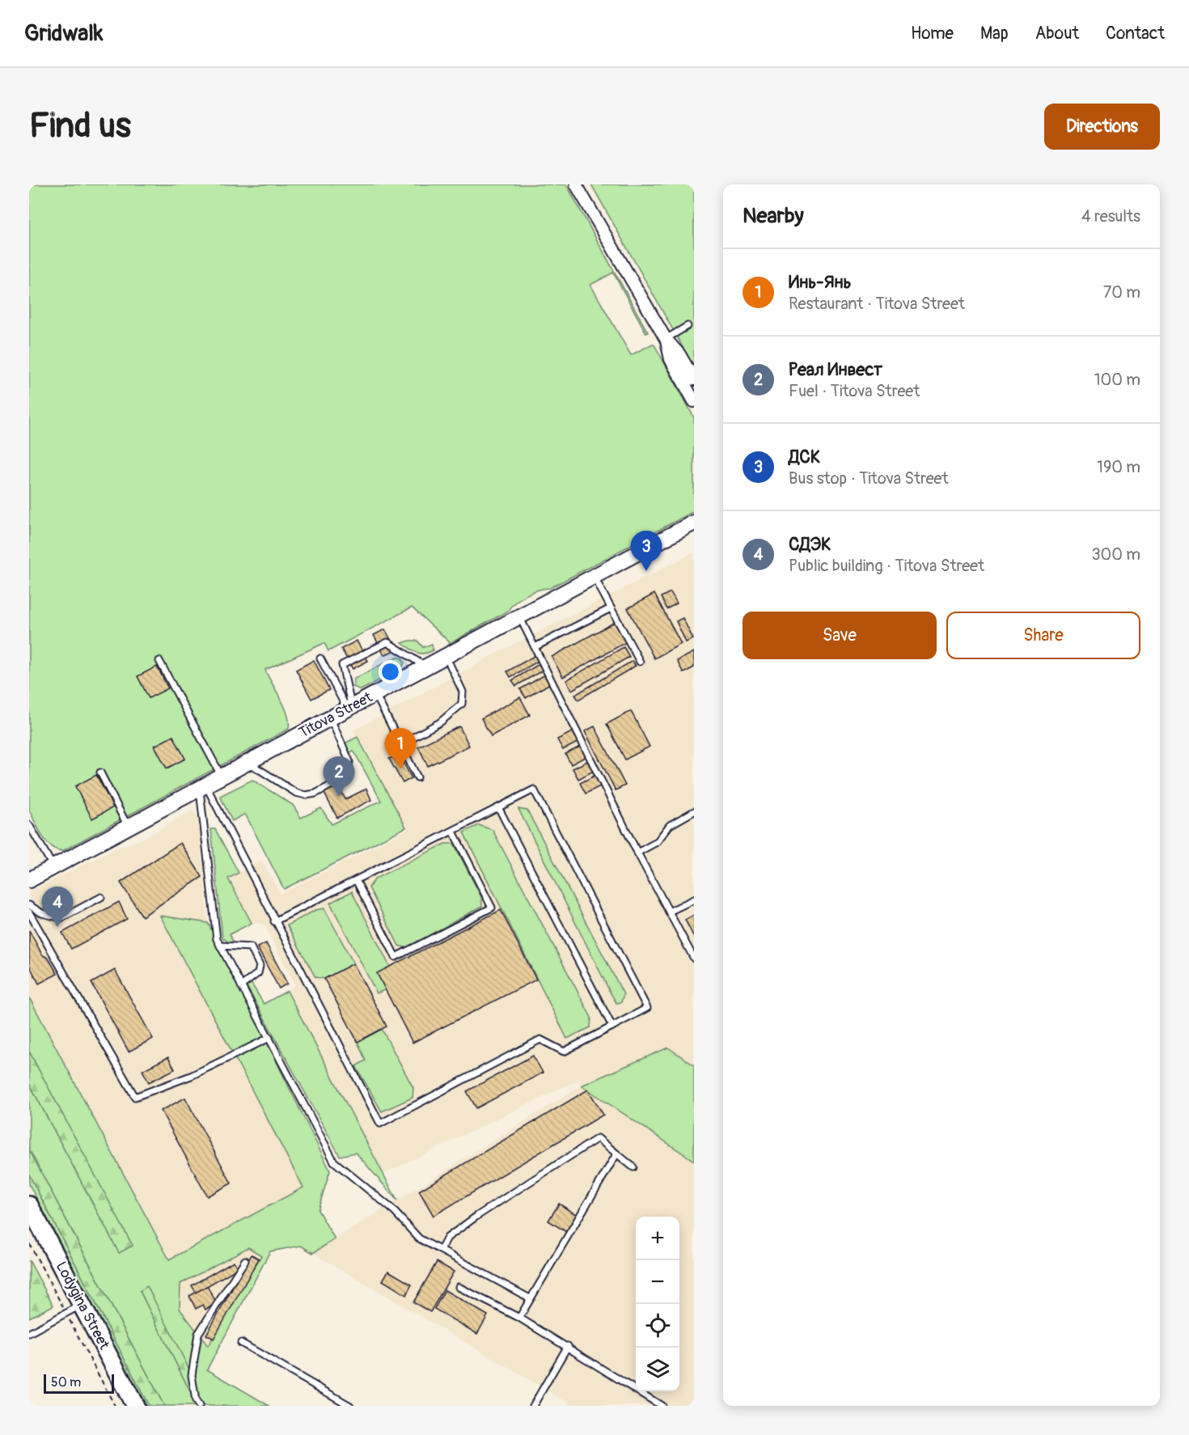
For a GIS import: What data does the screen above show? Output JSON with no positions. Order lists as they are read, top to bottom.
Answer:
{
  "streets": {
    "main road": ["Titova Street", "Lodygina Street"]
  },
  "scale_bar": "50 m",
  "page": {
    "header": "Gridwalk",
    "nav": [
      "Home",
      "Map",
      "About",
      "Contact"
    ],
    "buttons": [
      "Directions",
      ["Save", "Share"]
    ],
    "title": "Find us",
    "heading": ["Nearby", "4 results"],
    "list": [
      {
        "mark": "1",
        "name": "Инь-Янь",
        "note": "Restaurant · Titova Street",
        "value": "70 m"
      },
      {
        "mark": "2",
        "name": "Реал Инвест",
        "note": "Fuel · Titova Street",
        "value": "100 m"
      },
      {
        "mark": "3",
        "name": "ДСК",
        "note": "Bus stop · Titova Street",
        "value": "190 m"
      },
      {
        "mark": "4",
        "name": "СДЭК",
        "note": "Public building · Titova Street",
        "value": "300 m"
      }
    ],
    "pins": [
      "3",
      "1",
      "2",
      "4"
    ],
    "map_buttons": ["+", "−"],
    "scale": "50 m"
  }
}
